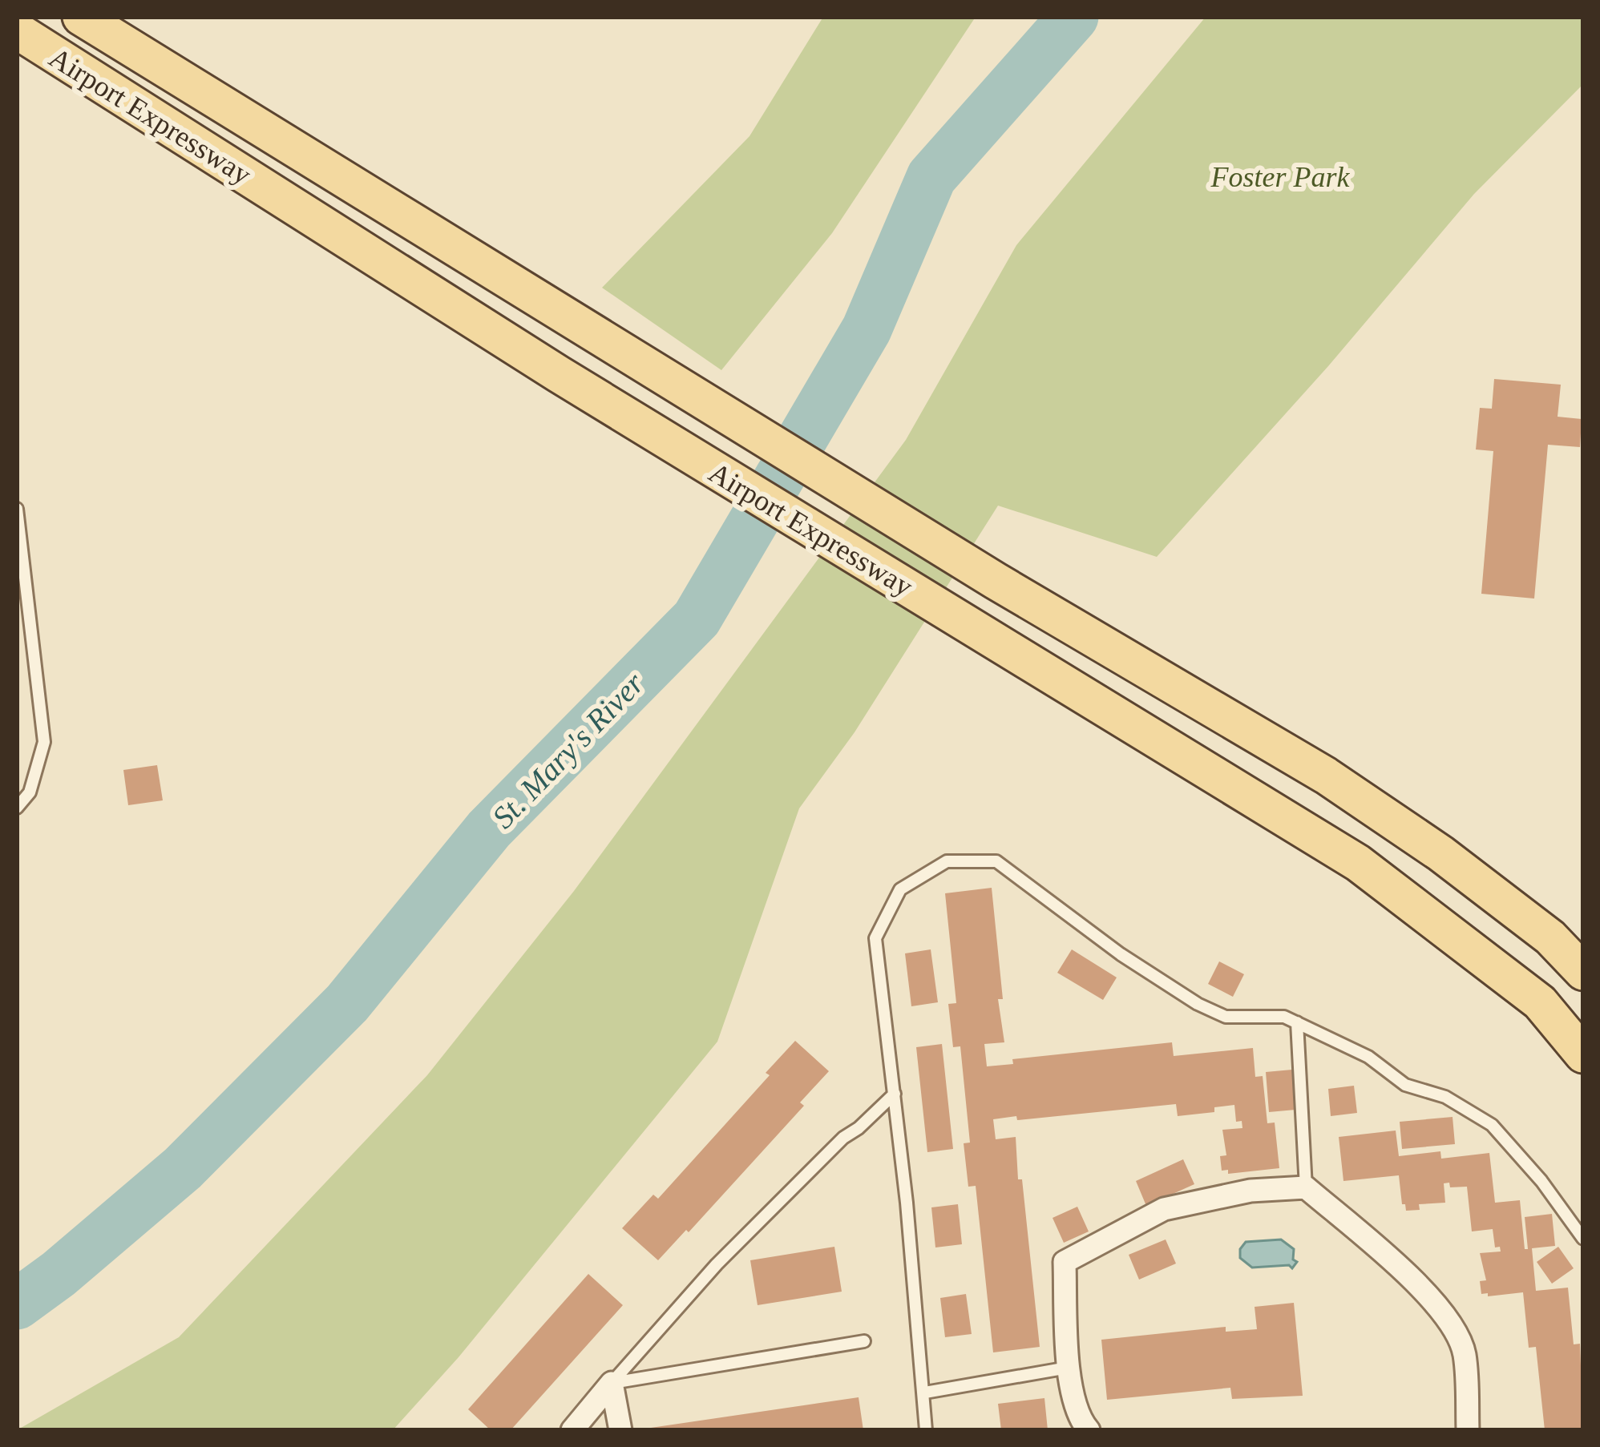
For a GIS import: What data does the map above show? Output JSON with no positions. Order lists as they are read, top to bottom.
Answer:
{
  "streets": {
    "main road": ["Airport Expressway"]
  },
  "water": ["St. Mary's River"],
  "parks": ["Foster Park"]
}
